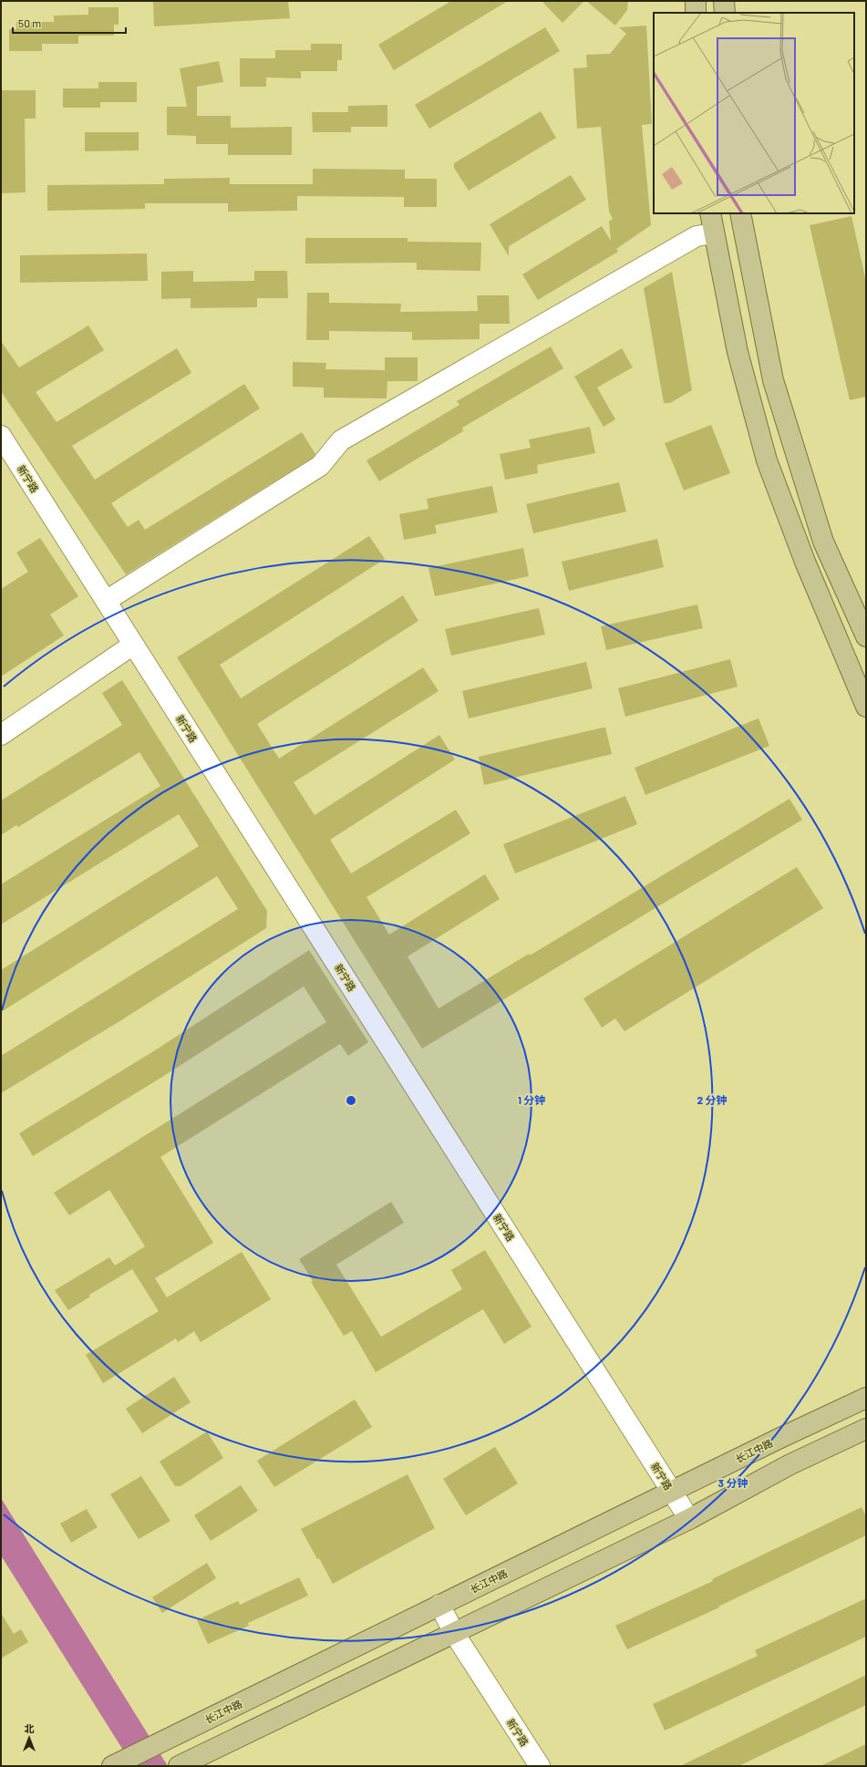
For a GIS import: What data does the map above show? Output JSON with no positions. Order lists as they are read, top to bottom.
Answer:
{
  "streets": {
    "main road": ["长江中路"],
    "street": ["新宁路"]
  },
  "crossings": [
    ["新宁路", "长江中路"]
  ],
  "scale_bar": "50 m",
  "north": "top",
  "rings": ["1 分钟", "2 分钟", "3 分钟"]
}
